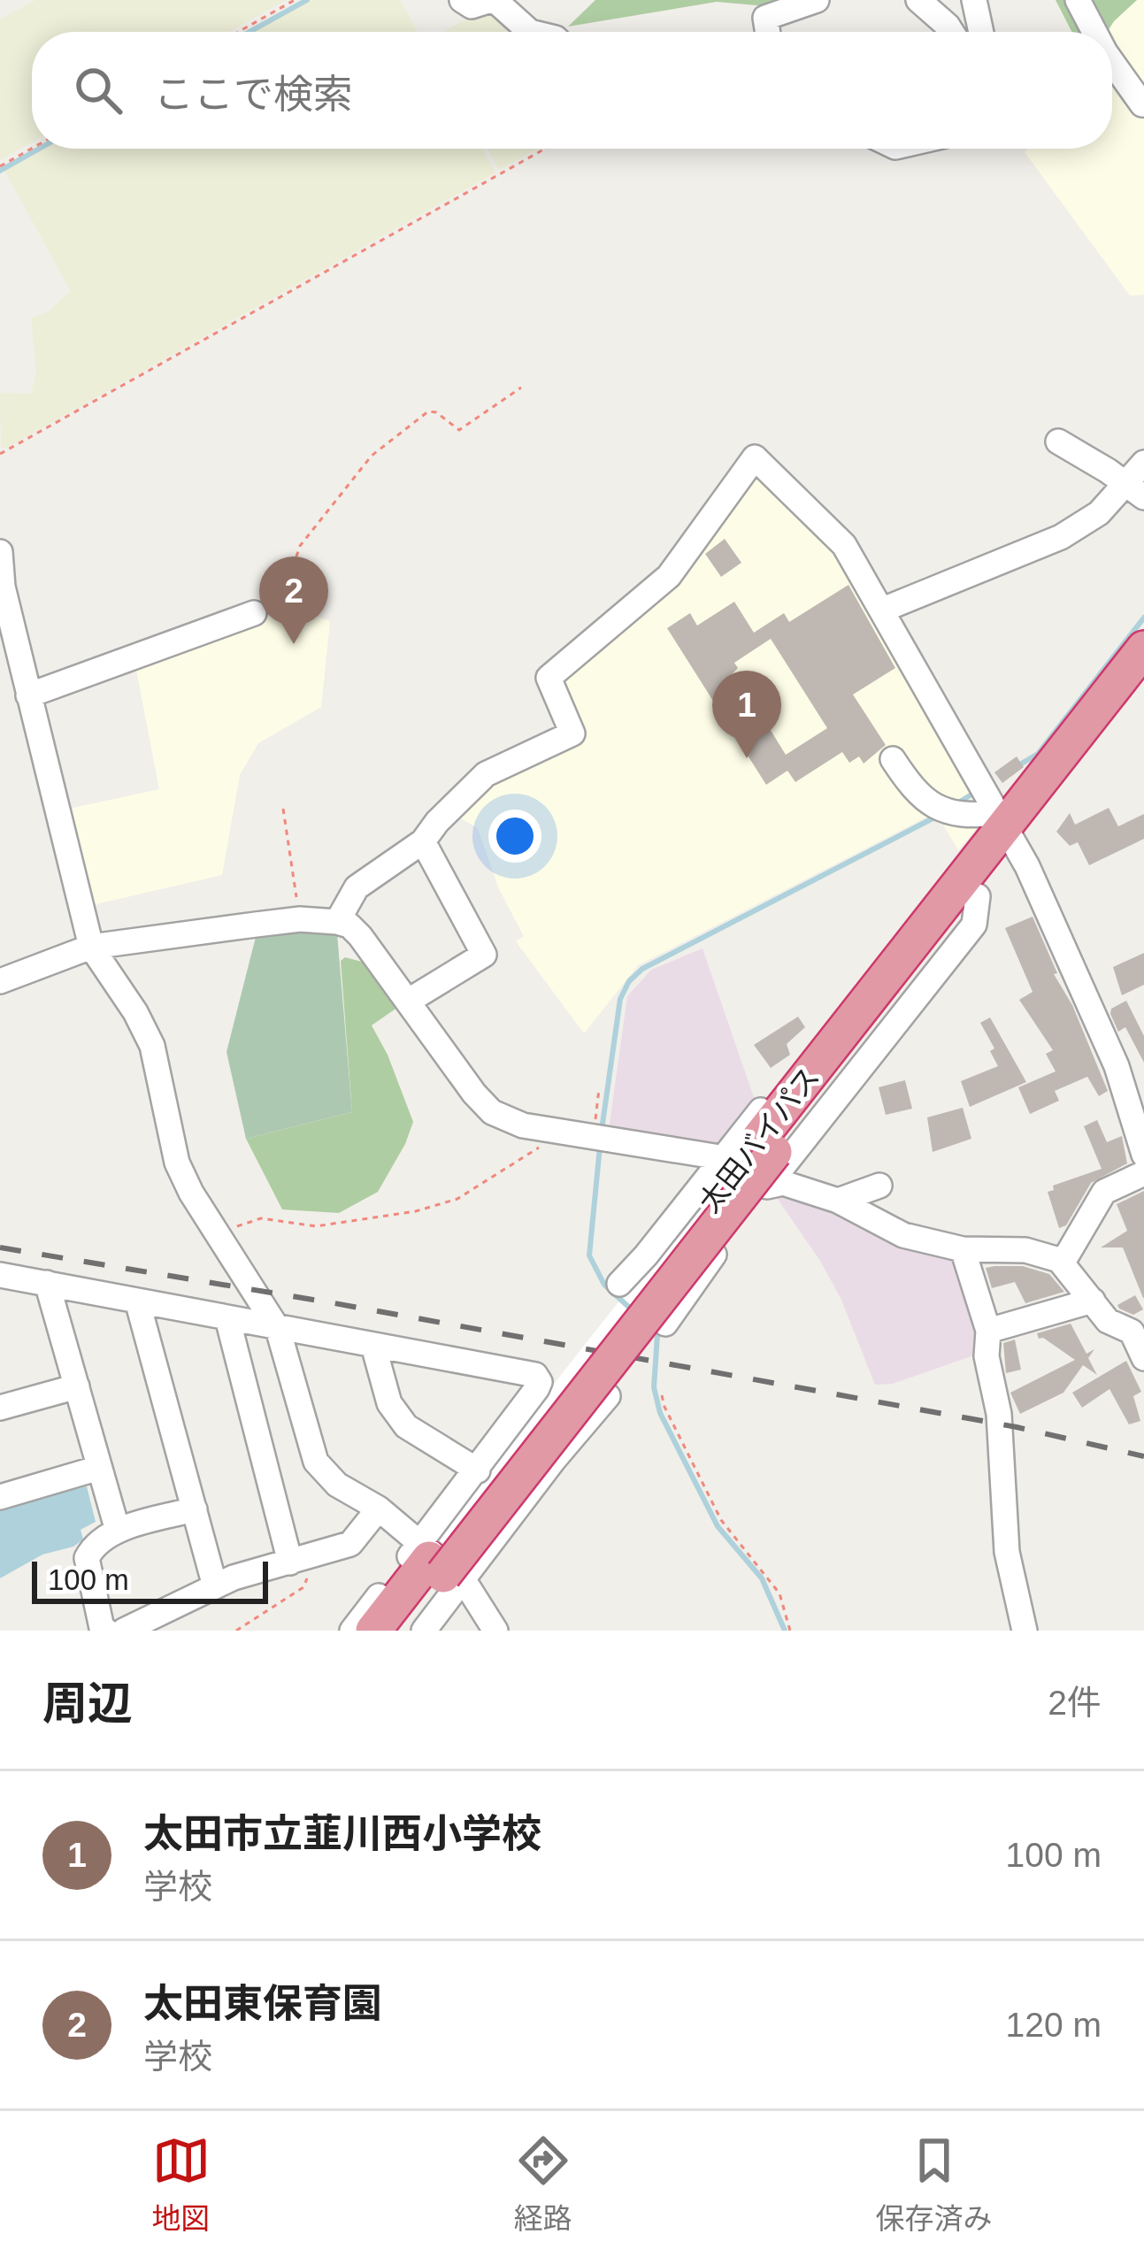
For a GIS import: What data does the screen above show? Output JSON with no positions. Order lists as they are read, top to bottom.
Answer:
{
  "streets": {
    "highway": ["太田バイパス"]
  },
  "scale_bar": "100 m",
  "page": {
    "search": "ここで検索",
    "pins": ["2", "1"],
    "scale": "100 m",
    "heading": ["周辺", "2件"],
    "list": [
      {
        "mark": "1",
        "name": "太田市立韮川西小学校",
        "note": "学校",
        "value": "100 m"
      },
      {
        "mark": "2",
        "name": "太田東保育園",
        "note": "学校",
        "value": "120 m"
      }
    ],
    "nav": ["地図", "経路", "保存済み"]
  }
}
